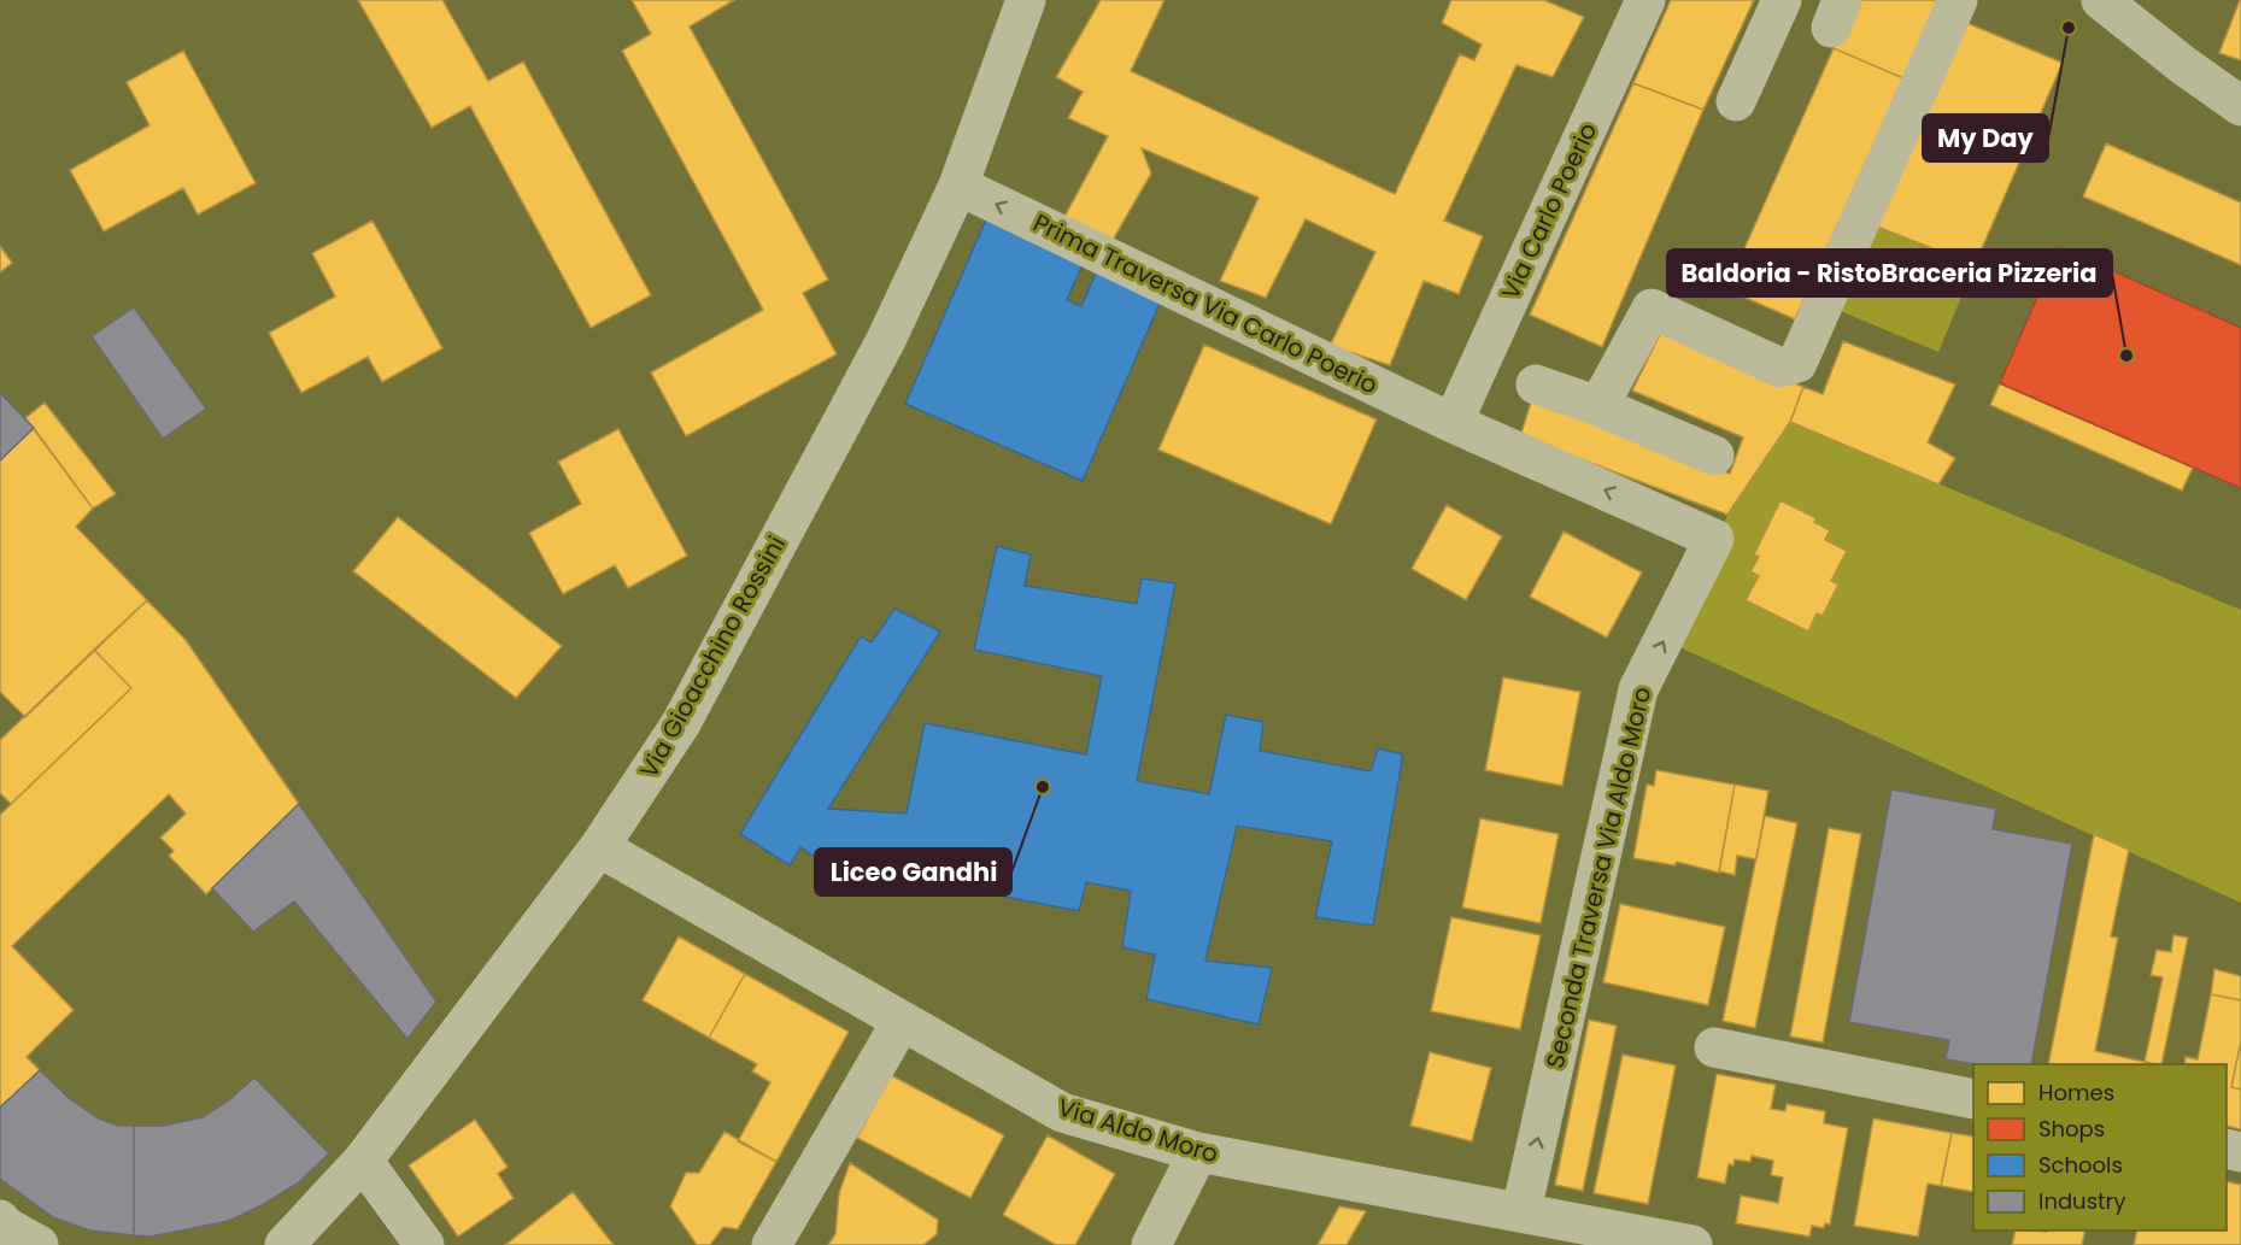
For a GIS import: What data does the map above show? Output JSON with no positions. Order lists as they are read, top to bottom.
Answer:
{
  "streets": {
    "street": [
      "Via Carlo Poerio",
      "Prima Traversa Via Carlo Poerio",
      "Via Gioacchino Rossini",
      "Seconda Traversa Via Aldo Moro",
      "Via Aldo Moro"
    ]
  },
  "crossings": [
    ["Via Carlo Poerio", "Prima Traversa Via Carlo Poerio"],
    ["Via Carlo Poerio", "Seconda Traversa Via Aldo Moro"],
    ["Prima Traversa Via Carlo Poerio", "Via Gioacchino Rossini"],
    ["Prima Traversa Via Carlo Poerio", "Seconda Traversa Via Aldo Moro"],
    ["Via Gioacchino Rossini", "Via Aldo Moro"],
    ["Seconda Traversa Via Aldo Moro", "Via Aldo Moro"]
  ],
  "one_way": ["Prima Traversa Via Carlo Poerio"],
  "places": ["My Day", "Baldoria - RistoBraceria Pizzeria", "Liceo Gandhi"],
  "legend": [
    "Homes",
    "Shops",
    "Schools",
    "Industry"
  ]
}
